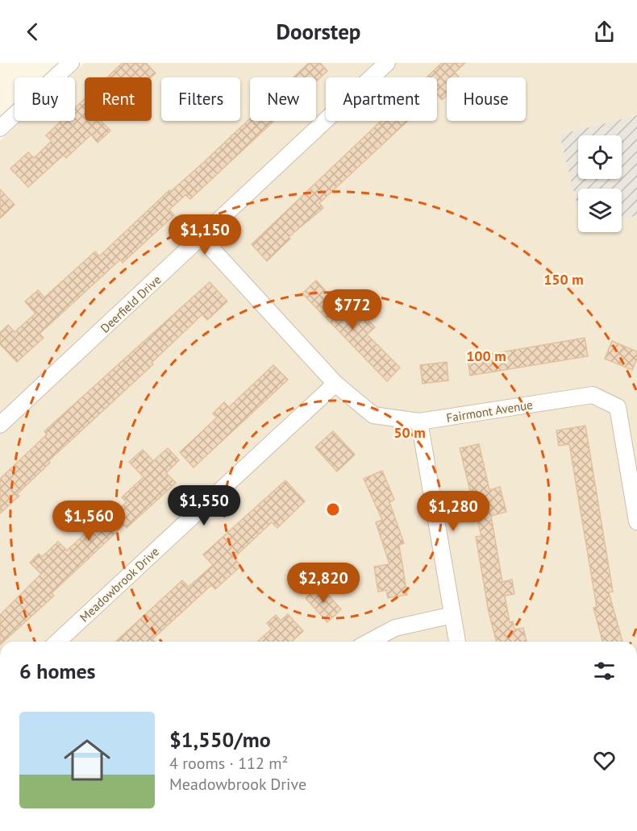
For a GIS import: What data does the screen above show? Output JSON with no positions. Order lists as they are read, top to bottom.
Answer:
{
  "streets": {
    "street": ["Deerfield Drive", "Fairmont Avenue", "Meadowbrook Drive"]
  },
  "crossings": [
    ["Deerfield Drive", "Fairmont Avenue"],
    ["Fairmont Avenue", "Meadowbrook Drive"]
  ],
  "page": {
    "header": "Doorstep",
    "chip": [
      "Buy",
      "Rent",
      "Filters",
      "New",
      "Apartment",
      "House"
    ],
    "price": [
      "$1,150",
      "$772",
      "$1,550",
      "$1,280",
      "$1,560",
      "$2,820"
    ],
    "heading": "6 homes",
    "list": [
      {
        "name": "$1,550/mo",
        "note": "4 rooms · 112 m² · Meadowbrook Drive"
      }
    ]
  },
  "rings": ["150 m", "100 m", "50 m"]
}
